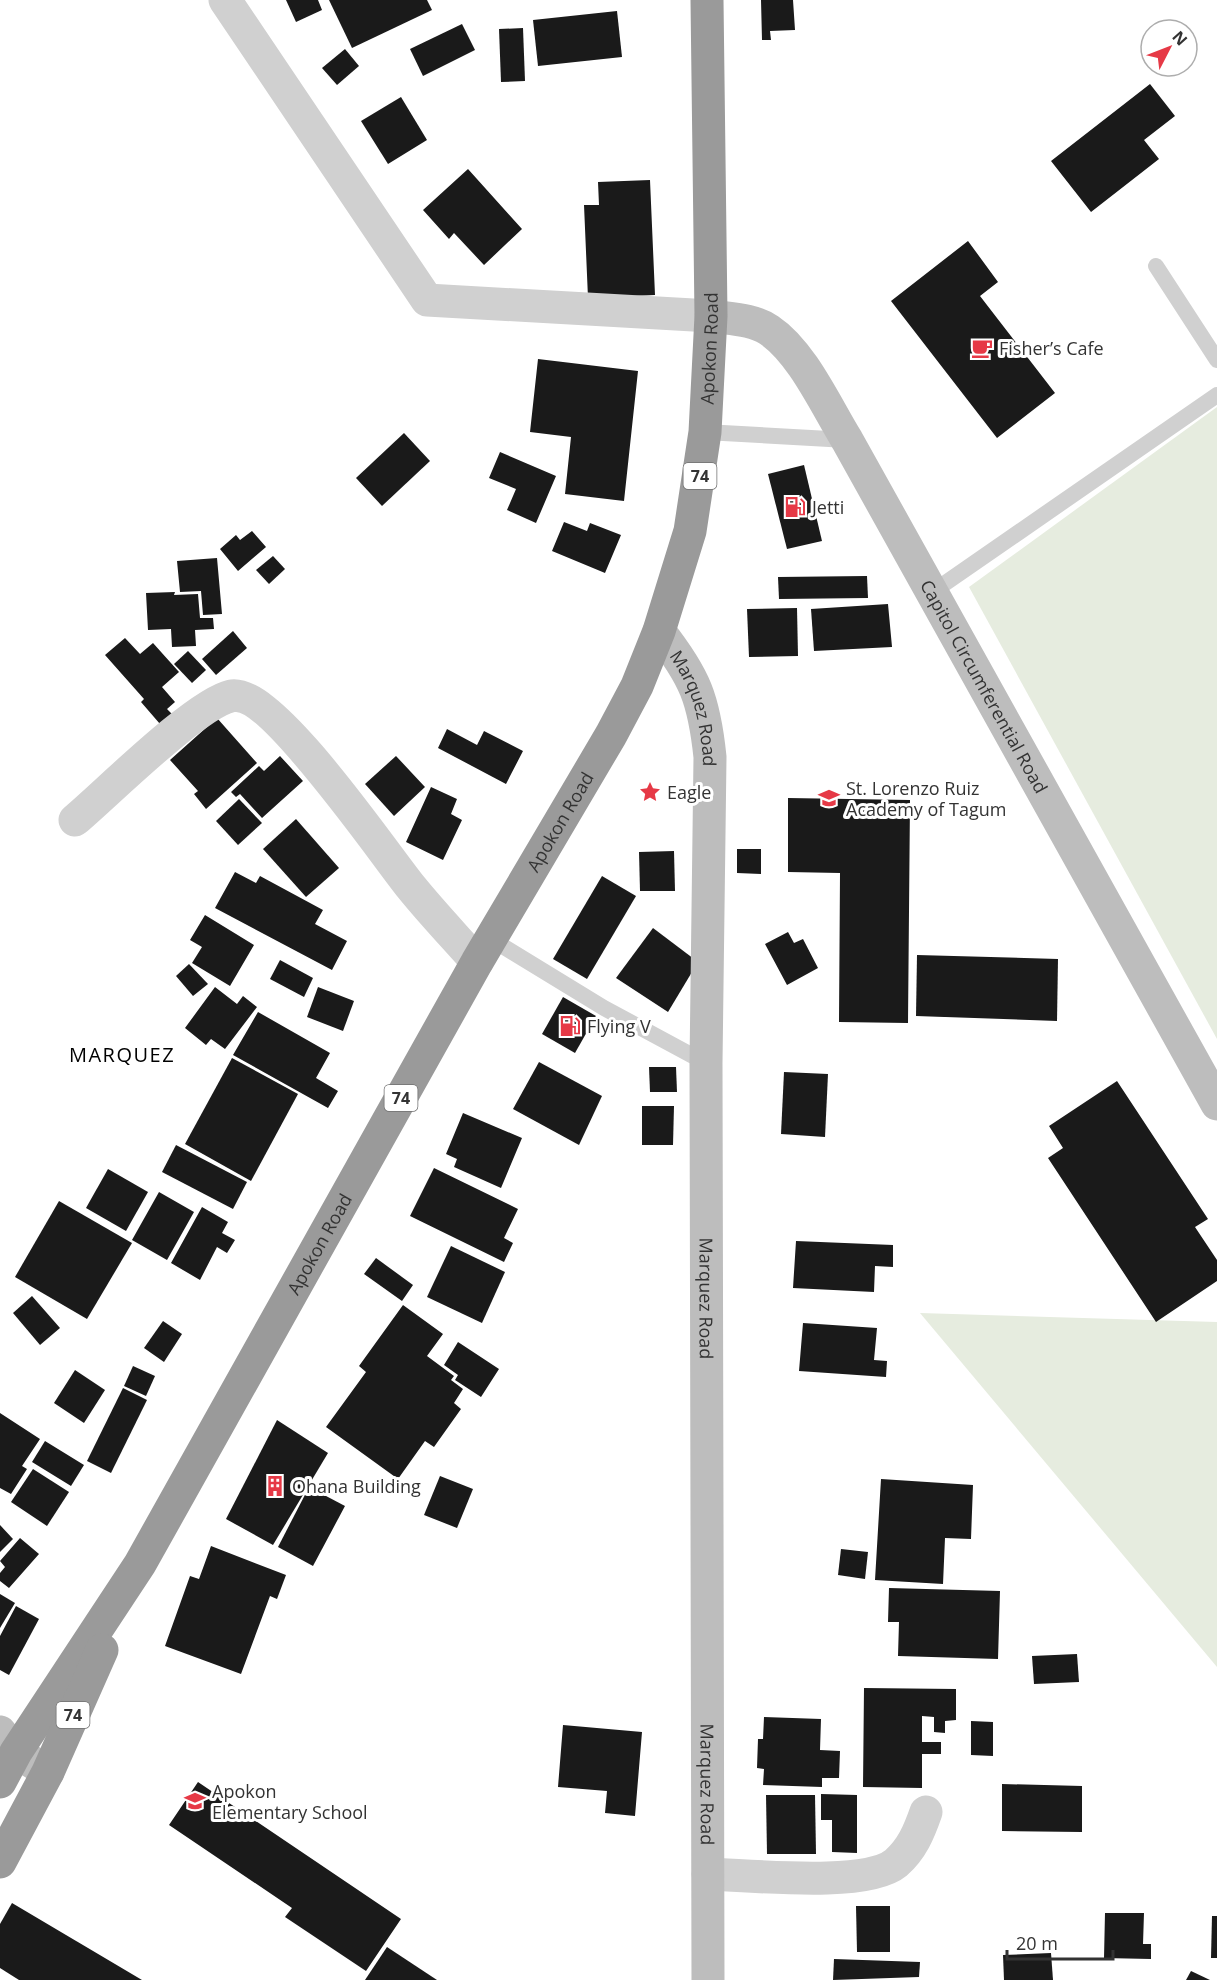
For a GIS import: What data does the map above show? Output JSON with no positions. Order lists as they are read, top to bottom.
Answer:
{
  "streets": {
    "highway": ["Apokon Road", "74"],
    "main road": ["Capitol Circumferential Road", "Marquez Road"]
  },
  "crossings": [
    ["Apokon Road", "Capitol Circumferential Road"],
    ["Apokon Road", "Marquez Road"]
  ],
  "districts": ["MARQUEZ"],
  "places": {
    "cafe": ["Fisher’s Cafe"],
    "fuel station": ["Jetti", "Flying V"],
    "place": ["Eagle"],
    "school or university": ["St. Lorenzo Ruiz Academy of Tagum", "Apokon Elementary School"],
    "building": ["Ohana Building"]
  },
  "scale_bar": "20 m",
  "north": "top right"
}
